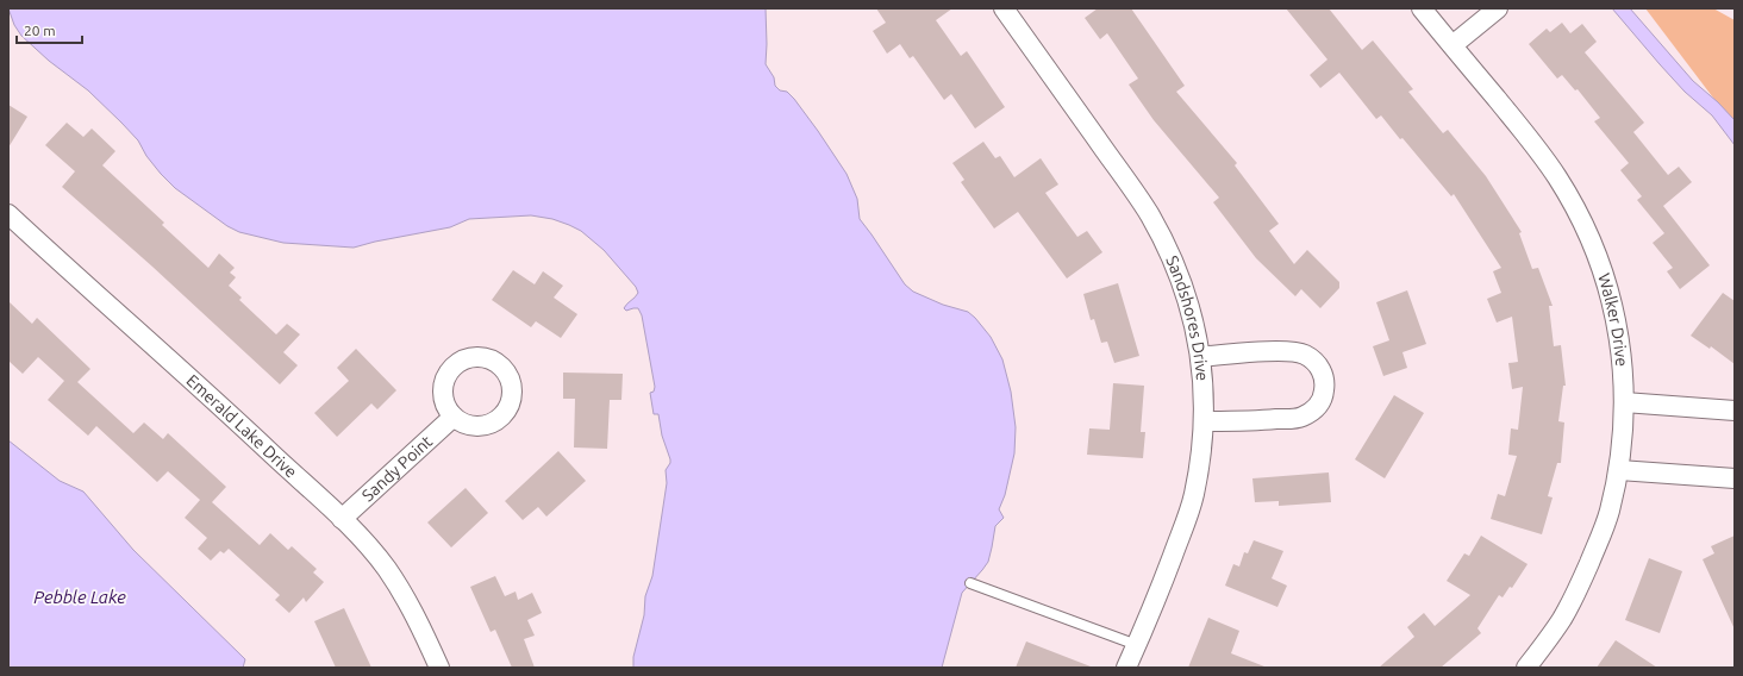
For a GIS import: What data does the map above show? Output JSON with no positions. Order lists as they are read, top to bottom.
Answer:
{
  "streets": {
    "street": [
      "Sandshores Drive",
      "Walker Drive",
      "Emerald Lake Drive",
      "Sandy Point"
    ]
  },
  "crossings": [
    ["Emerald Lake Drive", "Sandy Point"]
  ],
  "water": ["Pebble Lake"],
  "scale_bar": "20 m"
}
